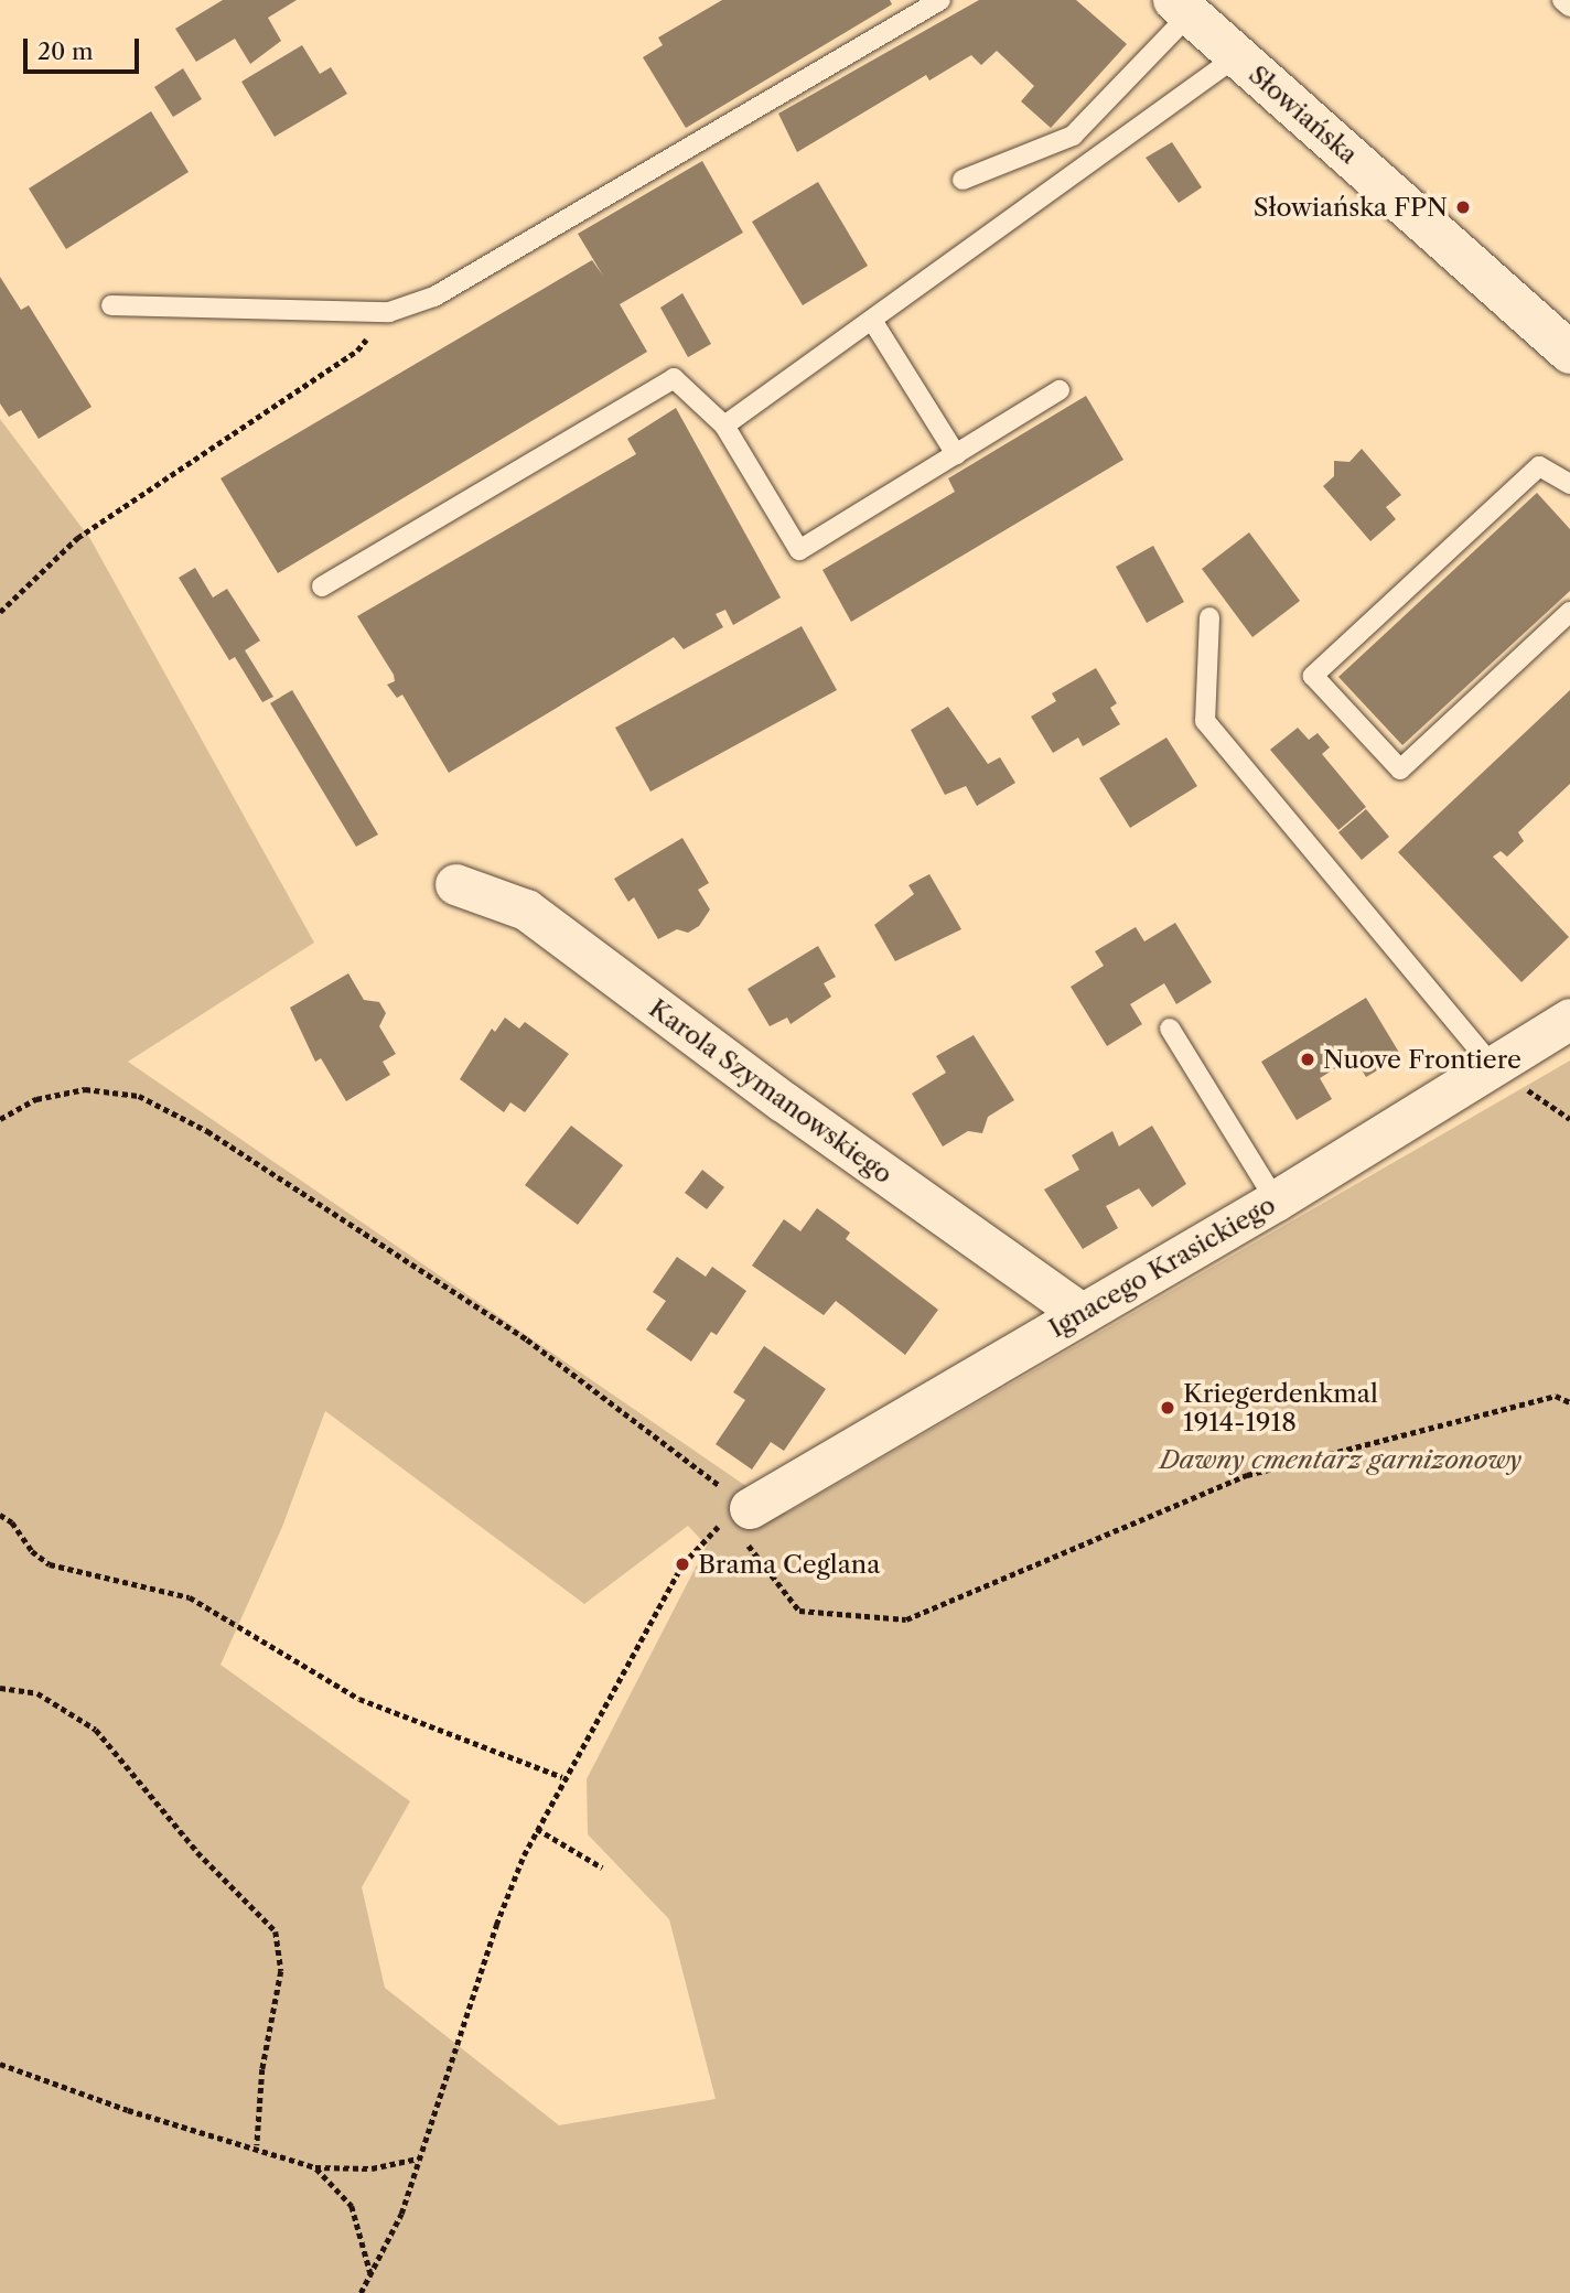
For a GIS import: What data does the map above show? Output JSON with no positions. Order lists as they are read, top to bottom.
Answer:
{
  "streets": {
    "street": ["Słowiańska", "Karola Szymanowskiego", "Ignacego Krasickiego"]
  },
  "crossings": [
    ["Karola Szymanowskiego", "Ignacego Krasickiego"]
  ],
  "parks": ["Dawny cmentarz garnizonowy"],
  "places": [
    "Słowiańska FPN",
    "Nuove Frontiere",
    "Kriegerdenkmal 1914-1918",
    "Brama Ceglana"
  ],
  "scale_bar": "20 m"
}
